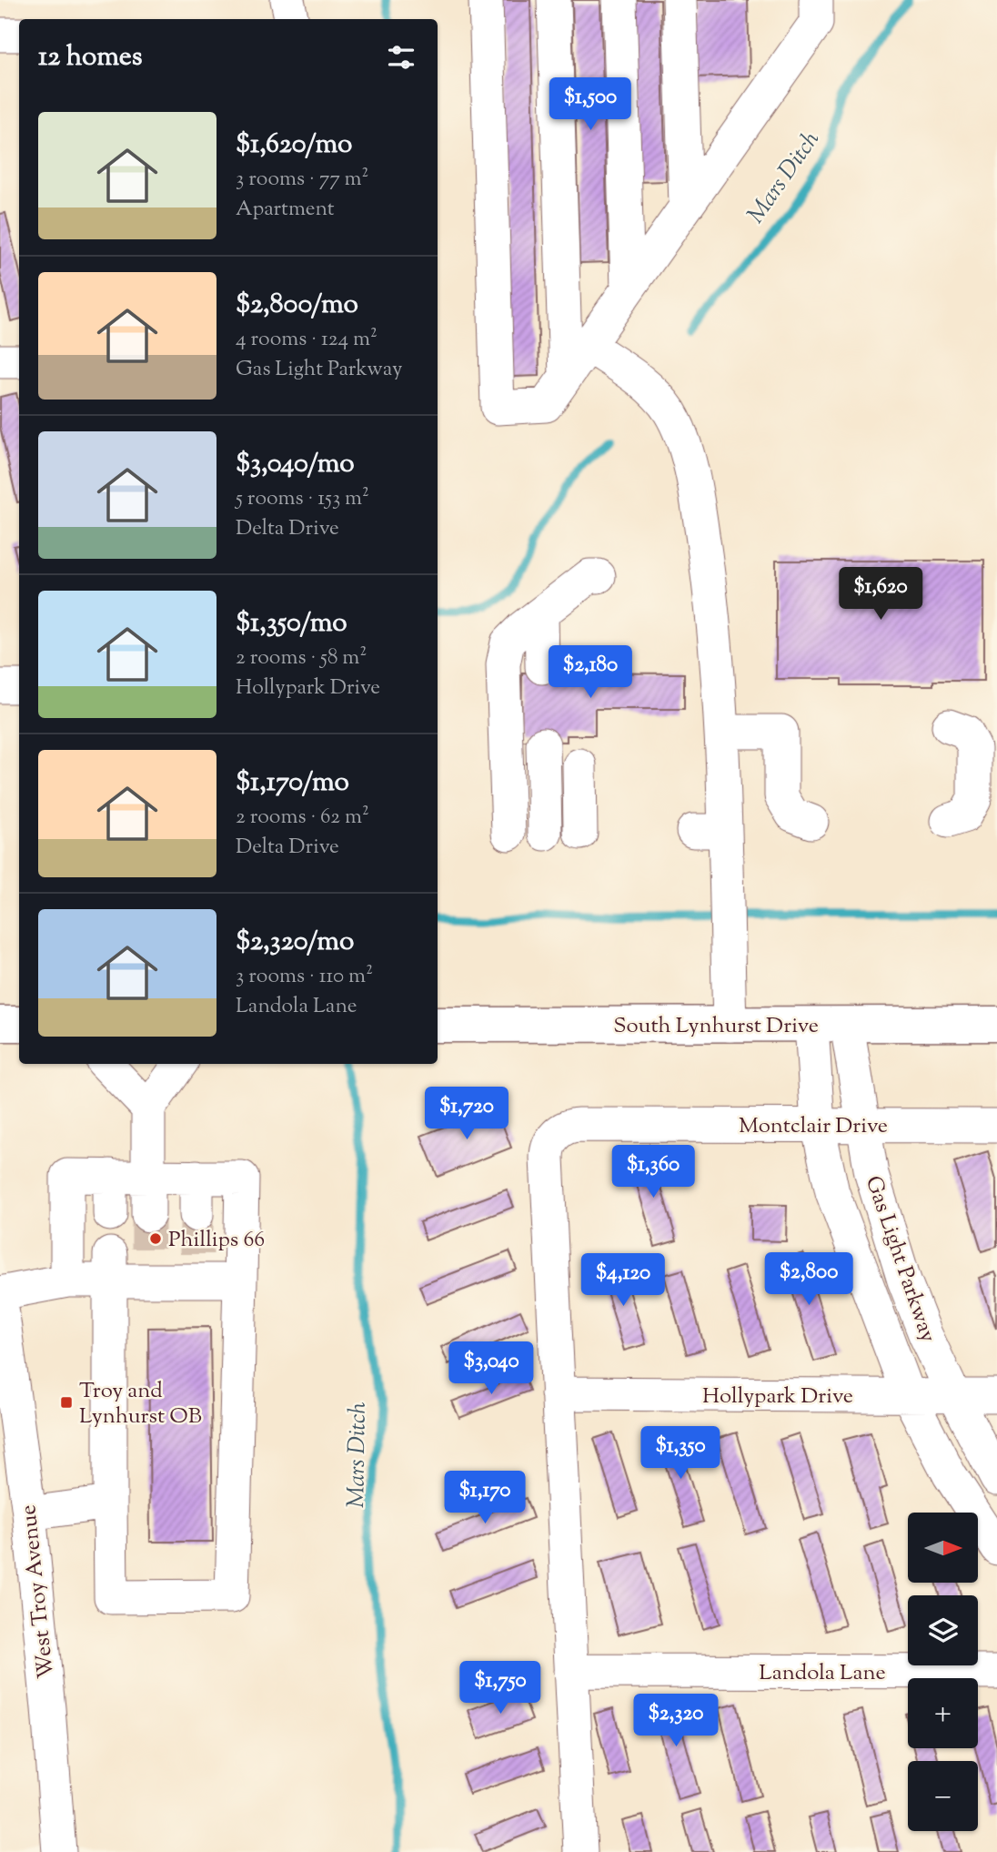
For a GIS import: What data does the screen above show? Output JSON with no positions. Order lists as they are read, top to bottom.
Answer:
{
  "streets": {
    "main road": ["South Lynhurst Drive"],
    "street": [
      "Montclair Drive",
      "Gas Light Parkway",
      "Hollypark Drive",
      "West Troy Avenue",
      "Landola Lane"
    ]
  },
  "crossings": [
    ["South Lynhurst Drive", "Gas Light Parkway"],
    ["Montclair Drive", "Gas Light Parkway"],
    ["Montclair Drive", "Hollypark Drive"],
    ["Gas Light Parkway", "Hollypark Drive"]
  ],
  "water": ["Mars Ditch"],
  "places": {
    "other": ["Phillips 66"],
    "transit": ["Troy and Lynhurst OB"]
  },
  "north": "right",
  "page": {
    "heading": "12 homes",
    "price": [
      "$1,500",
      "$1,620",
      "$2,180",
      "$1,720",
      "$1,360",
      "$2,800",
      "$4,120",
      "$3,040",
      "$1,350",
      "$1,170",
      "$1,750",
      "$2,320"
    ],
    "list": [
      {
        "name": "$1,620/mo",
        "note": "3 rooms · 77 m² · Apartment"
      },
      {
        "name": "$2,800/mo",
        "note": "4 rooms · 124 m² · Gas Light Parkway"
      },
      {
        "name": "$3,040/mo",
        "note": "5 rooms · 153 m² · Delta Drive"
      },
      {
        "name": "$1,350/mo",
        "note": "2 rooms · 58 m² · Hollypark Drive"
      },
      {
        "name": "$1,170/mo",
        "note": "2 rooms · 62 m² · Delta Drive"
      },
      {
        "name": "$2,320/mo",
        "note": "3 rooms · 110 m² · Landola Lane"
      }
    ],
    "map_buttons": ["+", "−"]
  }
}
